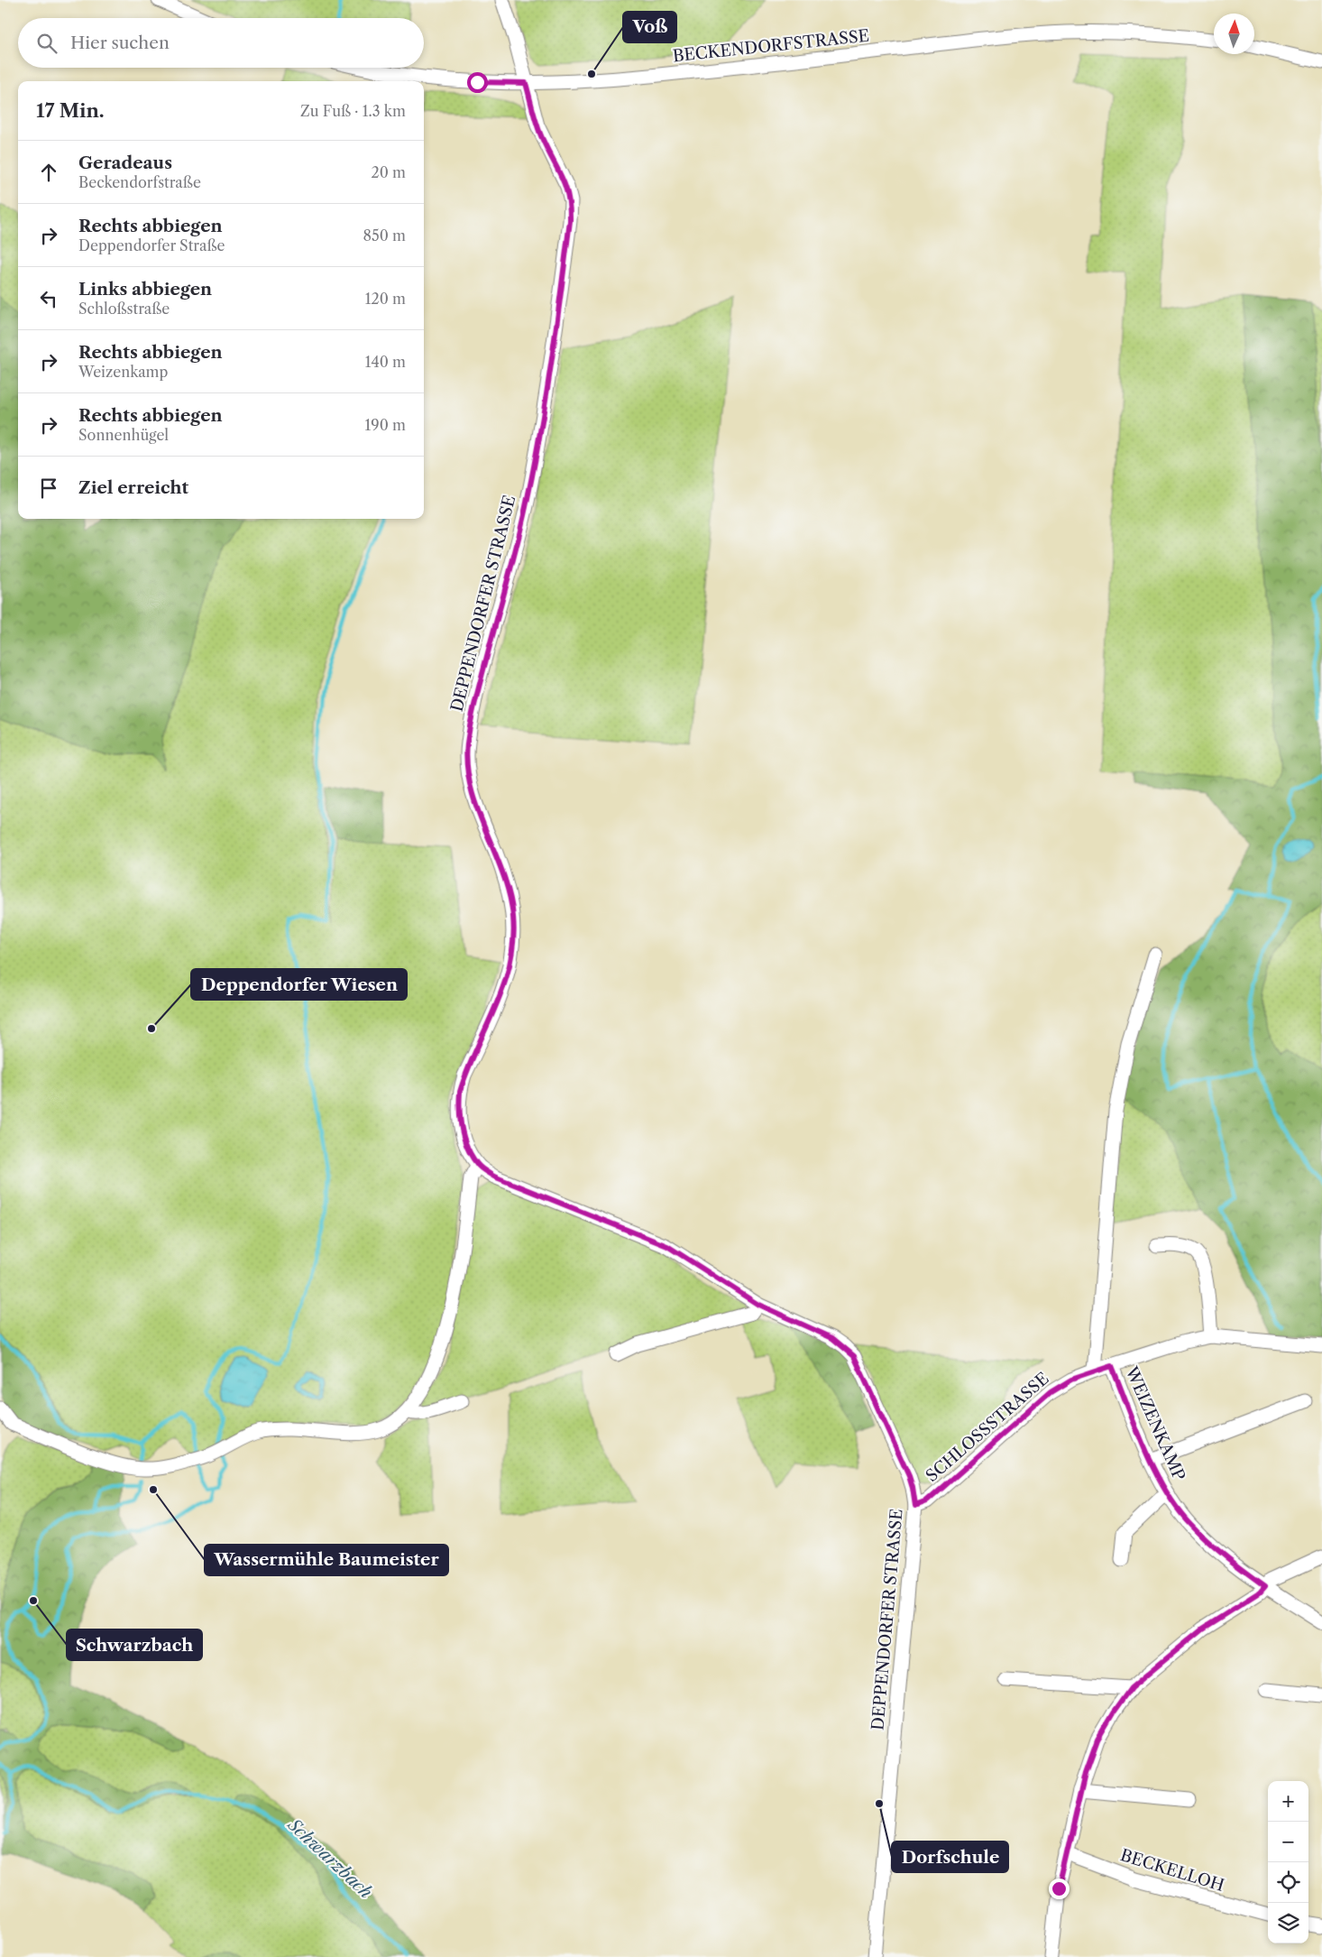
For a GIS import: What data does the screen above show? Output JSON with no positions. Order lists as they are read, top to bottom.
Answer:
{
  "streets": {
    "street": [
      "BECKENDORFSTRASSE",
      "DEPPENDORFER STRASSE",
      "WEIZENKAMP",
      "SCHLOSSSTRASSE",
      "BECKELLOH"
    ]
  },
  "crossings": [
    ["BECKENDORFSTRASSE", "DEPPENDORFER STRASSE"],
    ["DEPPENDORFER STRASSE", "SCHLOSSSTRASSE"],
    ["WEIZENKAMP", "SCHLOSSSTRASSE"]
  ],
  "water": ["Schwarzbach"],
  "places": [
    "Voß",
    "Deppendorfer Wiesen",
    "Wassermühle Baumeister",
    "Schwarzbach",
    "Dorfschule"
  ],
  "north": "top",
  "page": {
    "search": "Hier suchen",
    "heading": ["17 Min.", "Zu Fuß · 1.3 km"],
    "list": [
      ["Geradeaus", "Beckendorfstraße", "20 m"],
      ["Rechts abbiegen", "Deppendorfer Straße", "850 m"],
      ["Links abbiegen", "Schloßstraße", "120 m"],
      ["Rechts abbiegen", "Weizenkamp", "140 m"],
      ["Rechts abbiegen", "Sonnenhügel", "190 m"],
      "Ziel erreicht"
    ],
    "map_buttons": ["+", "−"]
  }
}
